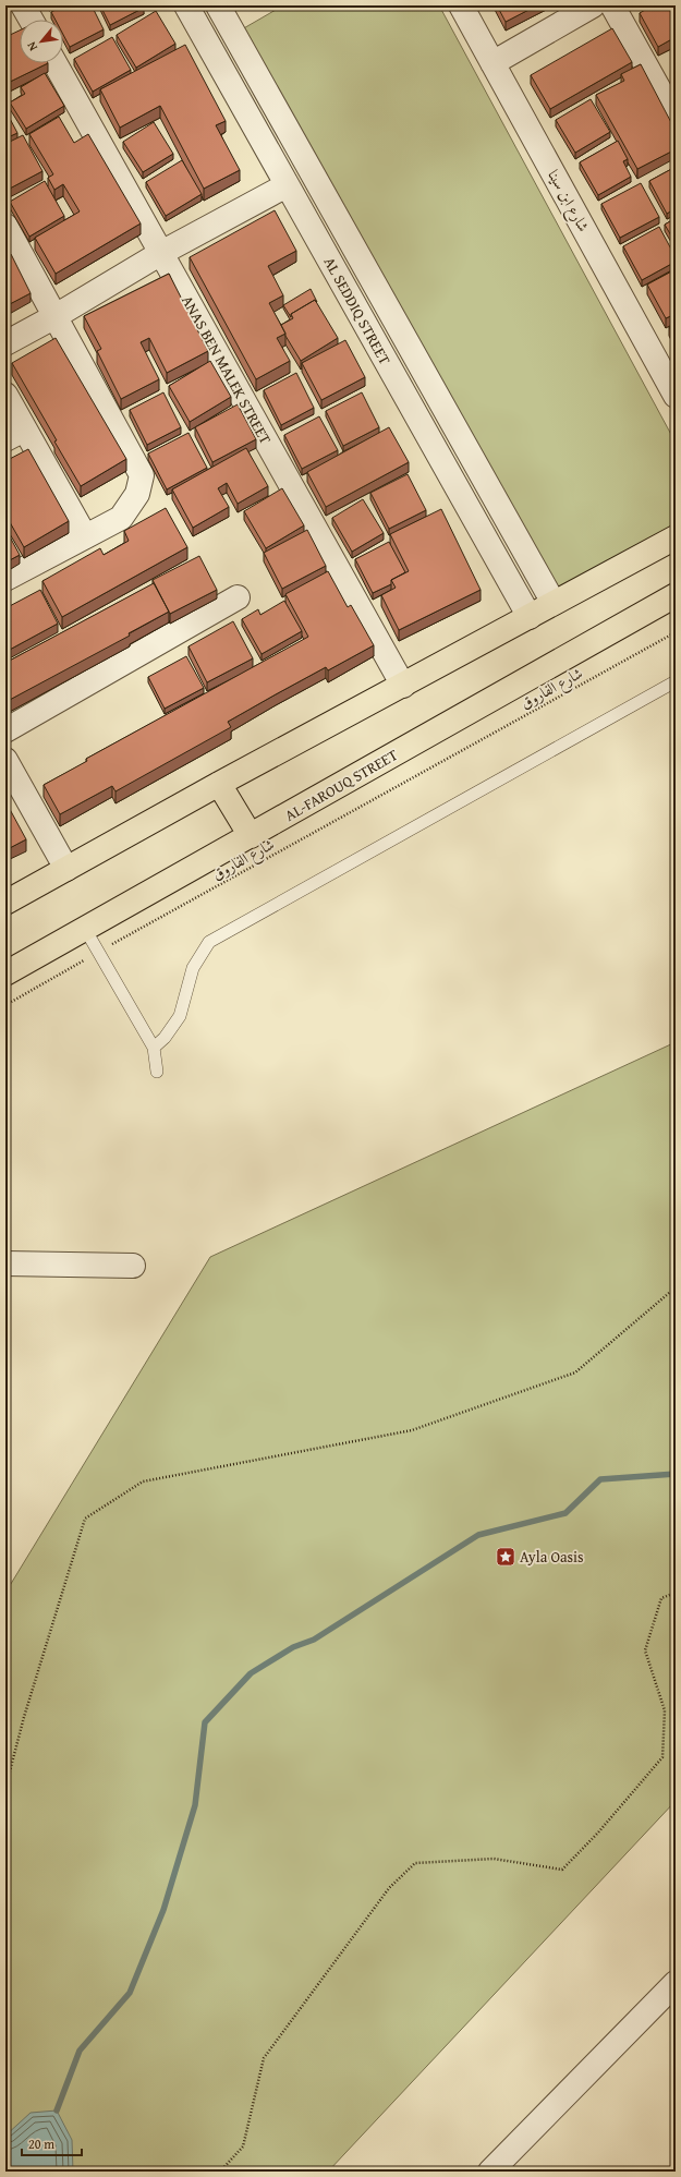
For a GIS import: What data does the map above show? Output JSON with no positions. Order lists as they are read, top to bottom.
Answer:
{
  "streets": {
    "main road": ["AL-FAROUQ STREET"],
    "street": ["شارع ابن سينا", "AL SEDDIQ STREET", "ANAS BEN MALEK STREET"],
    "path": ["شارع الفاروق"]
  },
  "places": {
    "place": ["Ayla Oasis"]
  },
  "scale_bar": "20 m",
  "north": "bottom left"
}
